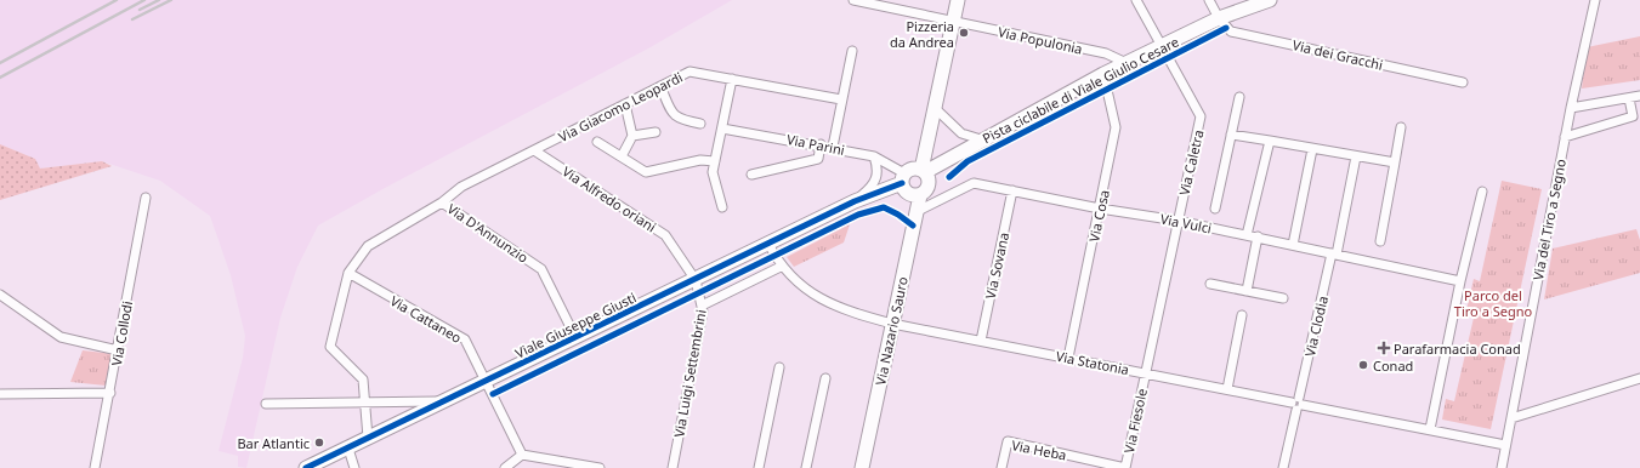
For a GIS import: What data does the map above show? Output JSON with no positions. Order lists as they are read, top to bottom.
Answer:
{
  "streets": {
    "street": [
      "Via Populonia",
      "Via dei Gracchi",
      "Via Giacomo Leopardi",
      "Via Parini",
      "Via Caletra",
      "Via Alfredo oriani",
      "Via Cosa",
      "Via del Tiro a Segno",
      "Via Vulci",
      "Via D'Annunzio",
      "Via Sovana",
      "Via Cattaneo",
      "Viale Giuseppe Giusti",
      "Via Clodia",
      "Via Nazario Sauro",
      "Via Collodi",
      "Via Statonia",
      "Via Luigi Settembrini",
      "Via Fiesole",
      "Via Heba"
    ],
    "cycle path": ["Pista ciclabile di Viale Giulio Cesare"]
  },
  "crossings": [
    ["Via Populonia", "Viale Giuseppe Giusti"],
    ["Via dei Gracchi", "Viale Giuseppe Giusti"],
    ["Via Giacomo Leopardi", "Via Alfredo oriani"],
    ["Via Giacomo Leopardi", "Via D'Annunzio"],
    ["Via Parini", "Viale Giuseppe Giusti"],
    ["Via Parini", "Via Nazario Sauro"],
    ["Via Caletra", "Via Vulci"],
    ["Via Caletra", "Viale Giuseppe Giusti"],
    ["Via Caletra", "Via Statonia"],
    ["Via Caletra", "Via Fiesole"],
    ["Via Alfredo oriani", "Viale Giuseppe Giusti"],
    ["Via Alfredo oriani", "Via Luigi Settembrini"],
    ["Via Cosa", "Via Vulci"],
    ["Via Cosa", "Viale Giuseppe Giusti"],
    ["Via Cosa", "Via Statonia"],
    ["Via del Tiro a Segno", "Via Statonia"],
    ["Via Vulci", "Via Sovana"],
    ["Via Vulci", "Via Clodia"],
    ["Via Vulci", "Via Nazario Sauro"],
    ["Via D'Annunzio", "Via Cattaneo"],
    ["Via D'Annunzio", "Viale Giuseppe Giusti"],
    ["Via Sovana", "Via Statonia"],
    ["Via Cattaneo", "Viale Giuseppe Giusti"],
    ["Viale Giuseppe Giusti", "Via Nazario Sauro"],
    ["Viale Giuseppe Giusti", "Via Statonia"],
    ["Viale Giuseppe Giusti", "Via Luigi Settembrini"],
    ["Via Clodia", "Via Statonia"],
    ["Via Nazario Sauro", "Via Statonia"],
    ["Via Statonia", "Via Fiesole"],
    ["Via Fiesole", "Via Heba"]
  ],
  "parks": ["Parco del Tiro a Segno"],
  "places": {
    "other": ["Pizzeria da Andrea", "Conad", "Bar Atlantic"],
    "health": ["Parafarmacia Conad"]
  }
}
